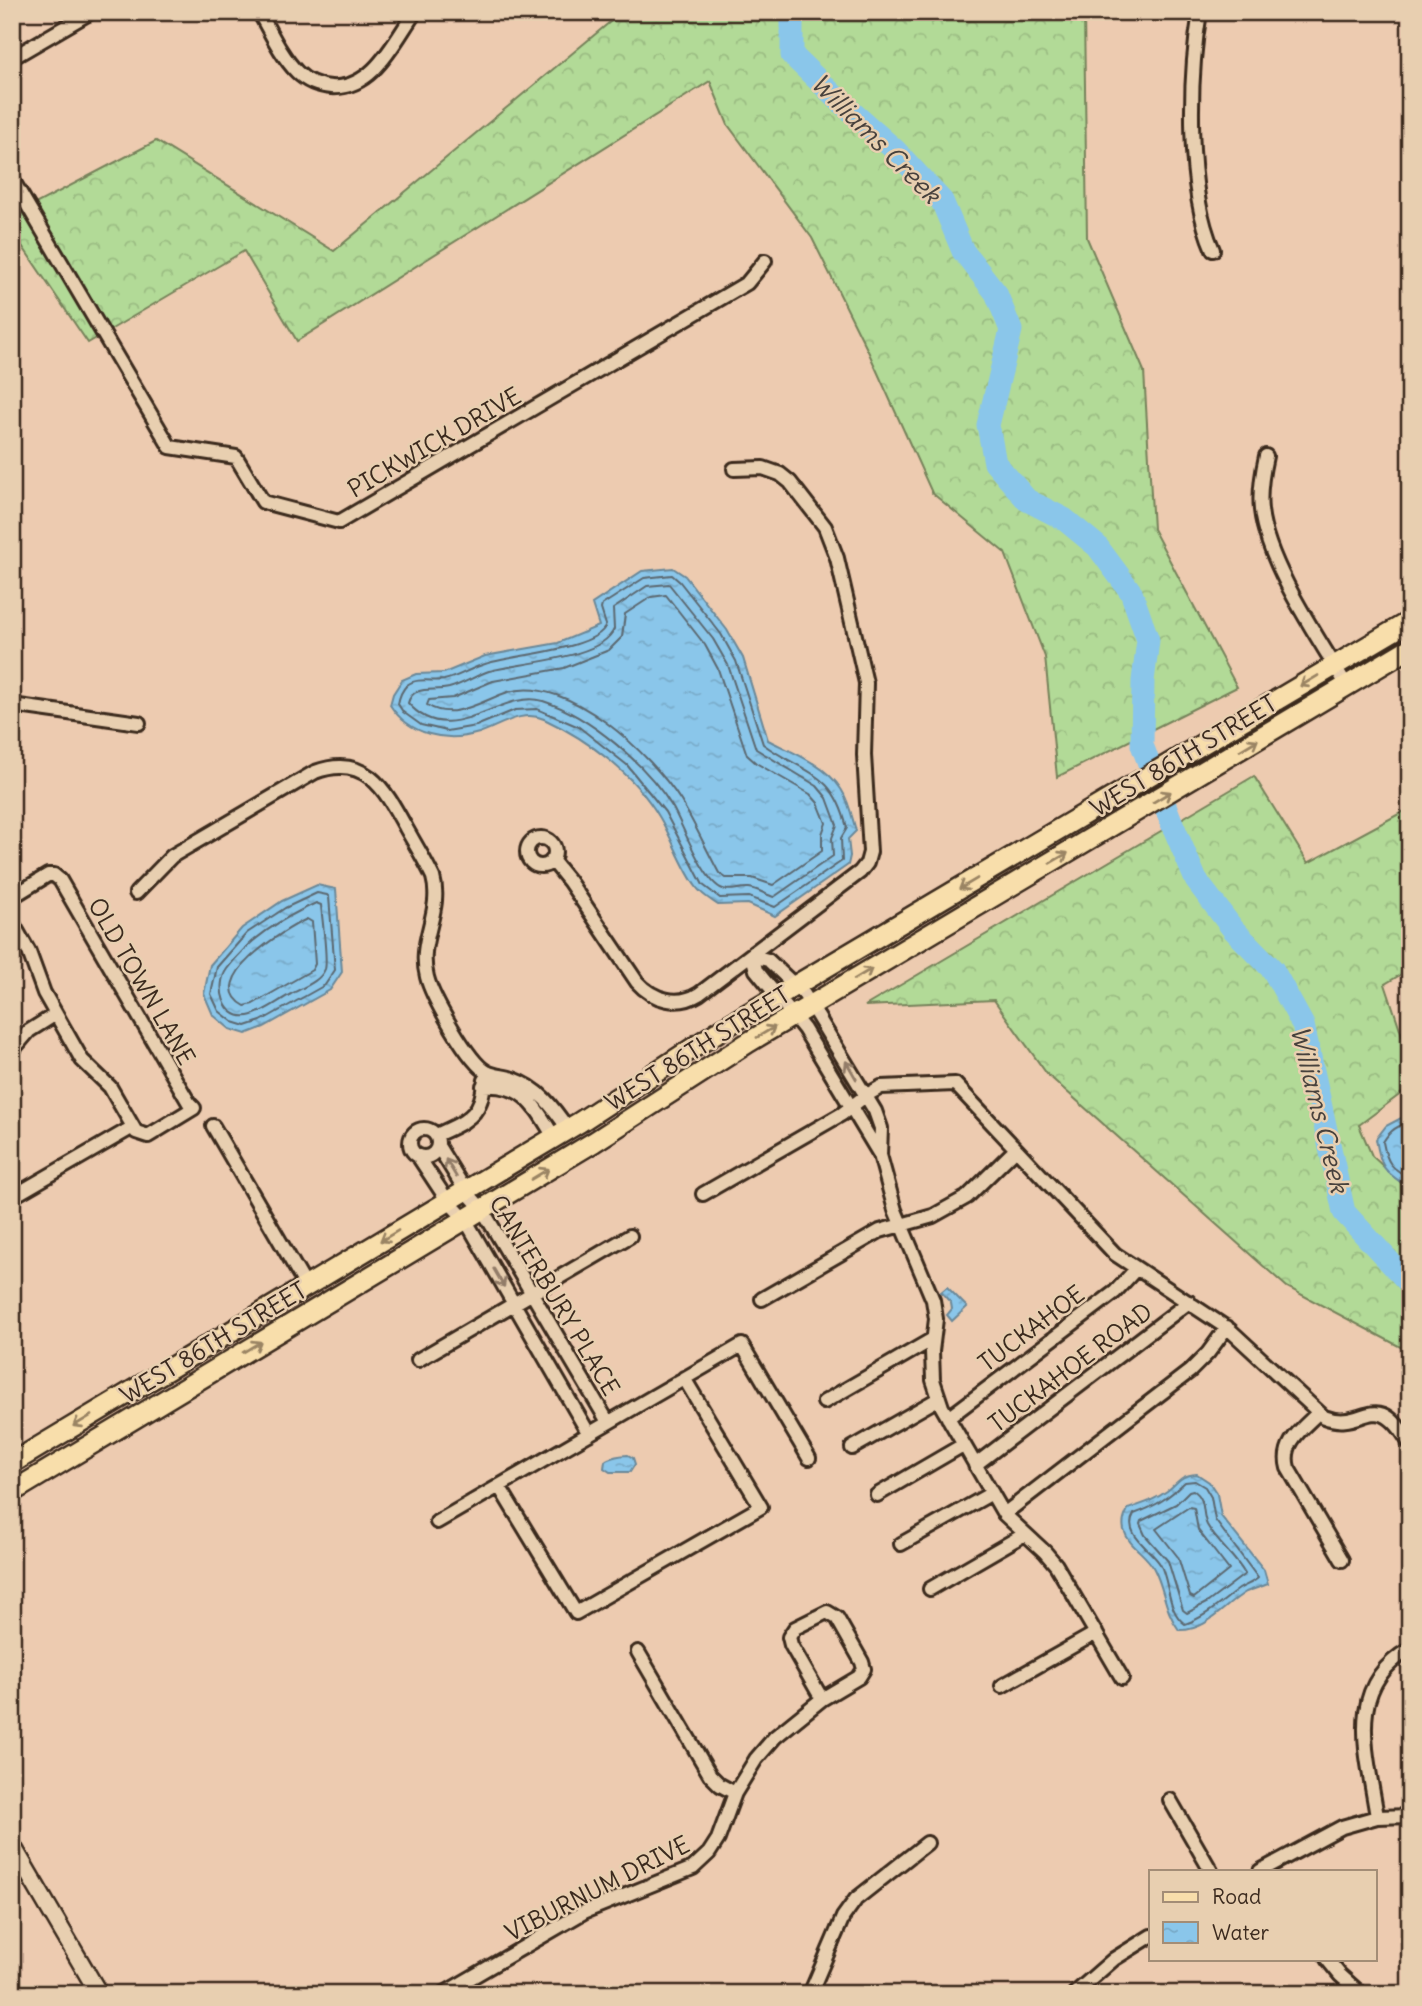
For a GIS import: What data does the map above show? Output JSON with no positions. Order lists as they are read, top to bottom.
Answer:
{
  "streets": {
    "main road": ["WEST 86TH STREET"],
    "street": [
      "PICKWICK DRIVE",
      "OLD TOWN LANE",
      "CANTERBURY PLACE",
      "TUCKAHOE",
      "TUCKAHOE ROAD",
      "VIBURNUM DRIVE"
    ]
  },
  "crossings": [
    ["WEST 86TH STREET", "CANTERBURY PLACE"]
  ],
  "water": ["Williams Creek"],
  "legend": ["Road", "Water"]
}
